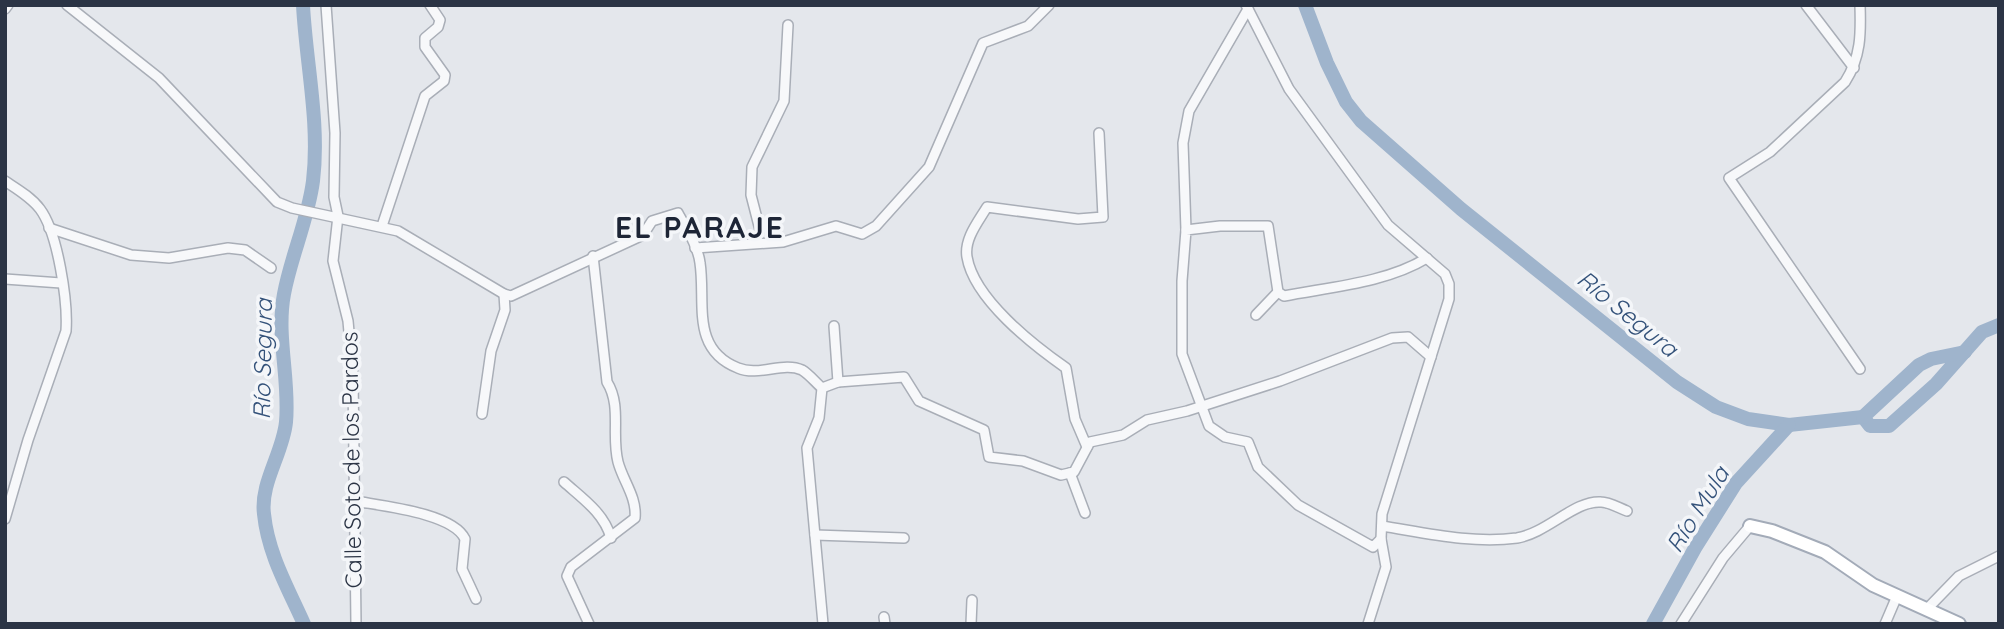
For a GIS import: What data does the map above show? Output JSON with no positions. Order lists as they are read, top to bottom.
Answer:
{
  "streets": {
    "street": ["Calle Soto de los Pardos"]
  },
  "districts": ["EL PARAJE"],
  "water": ["Río Segura", "Río Mula"]
}
